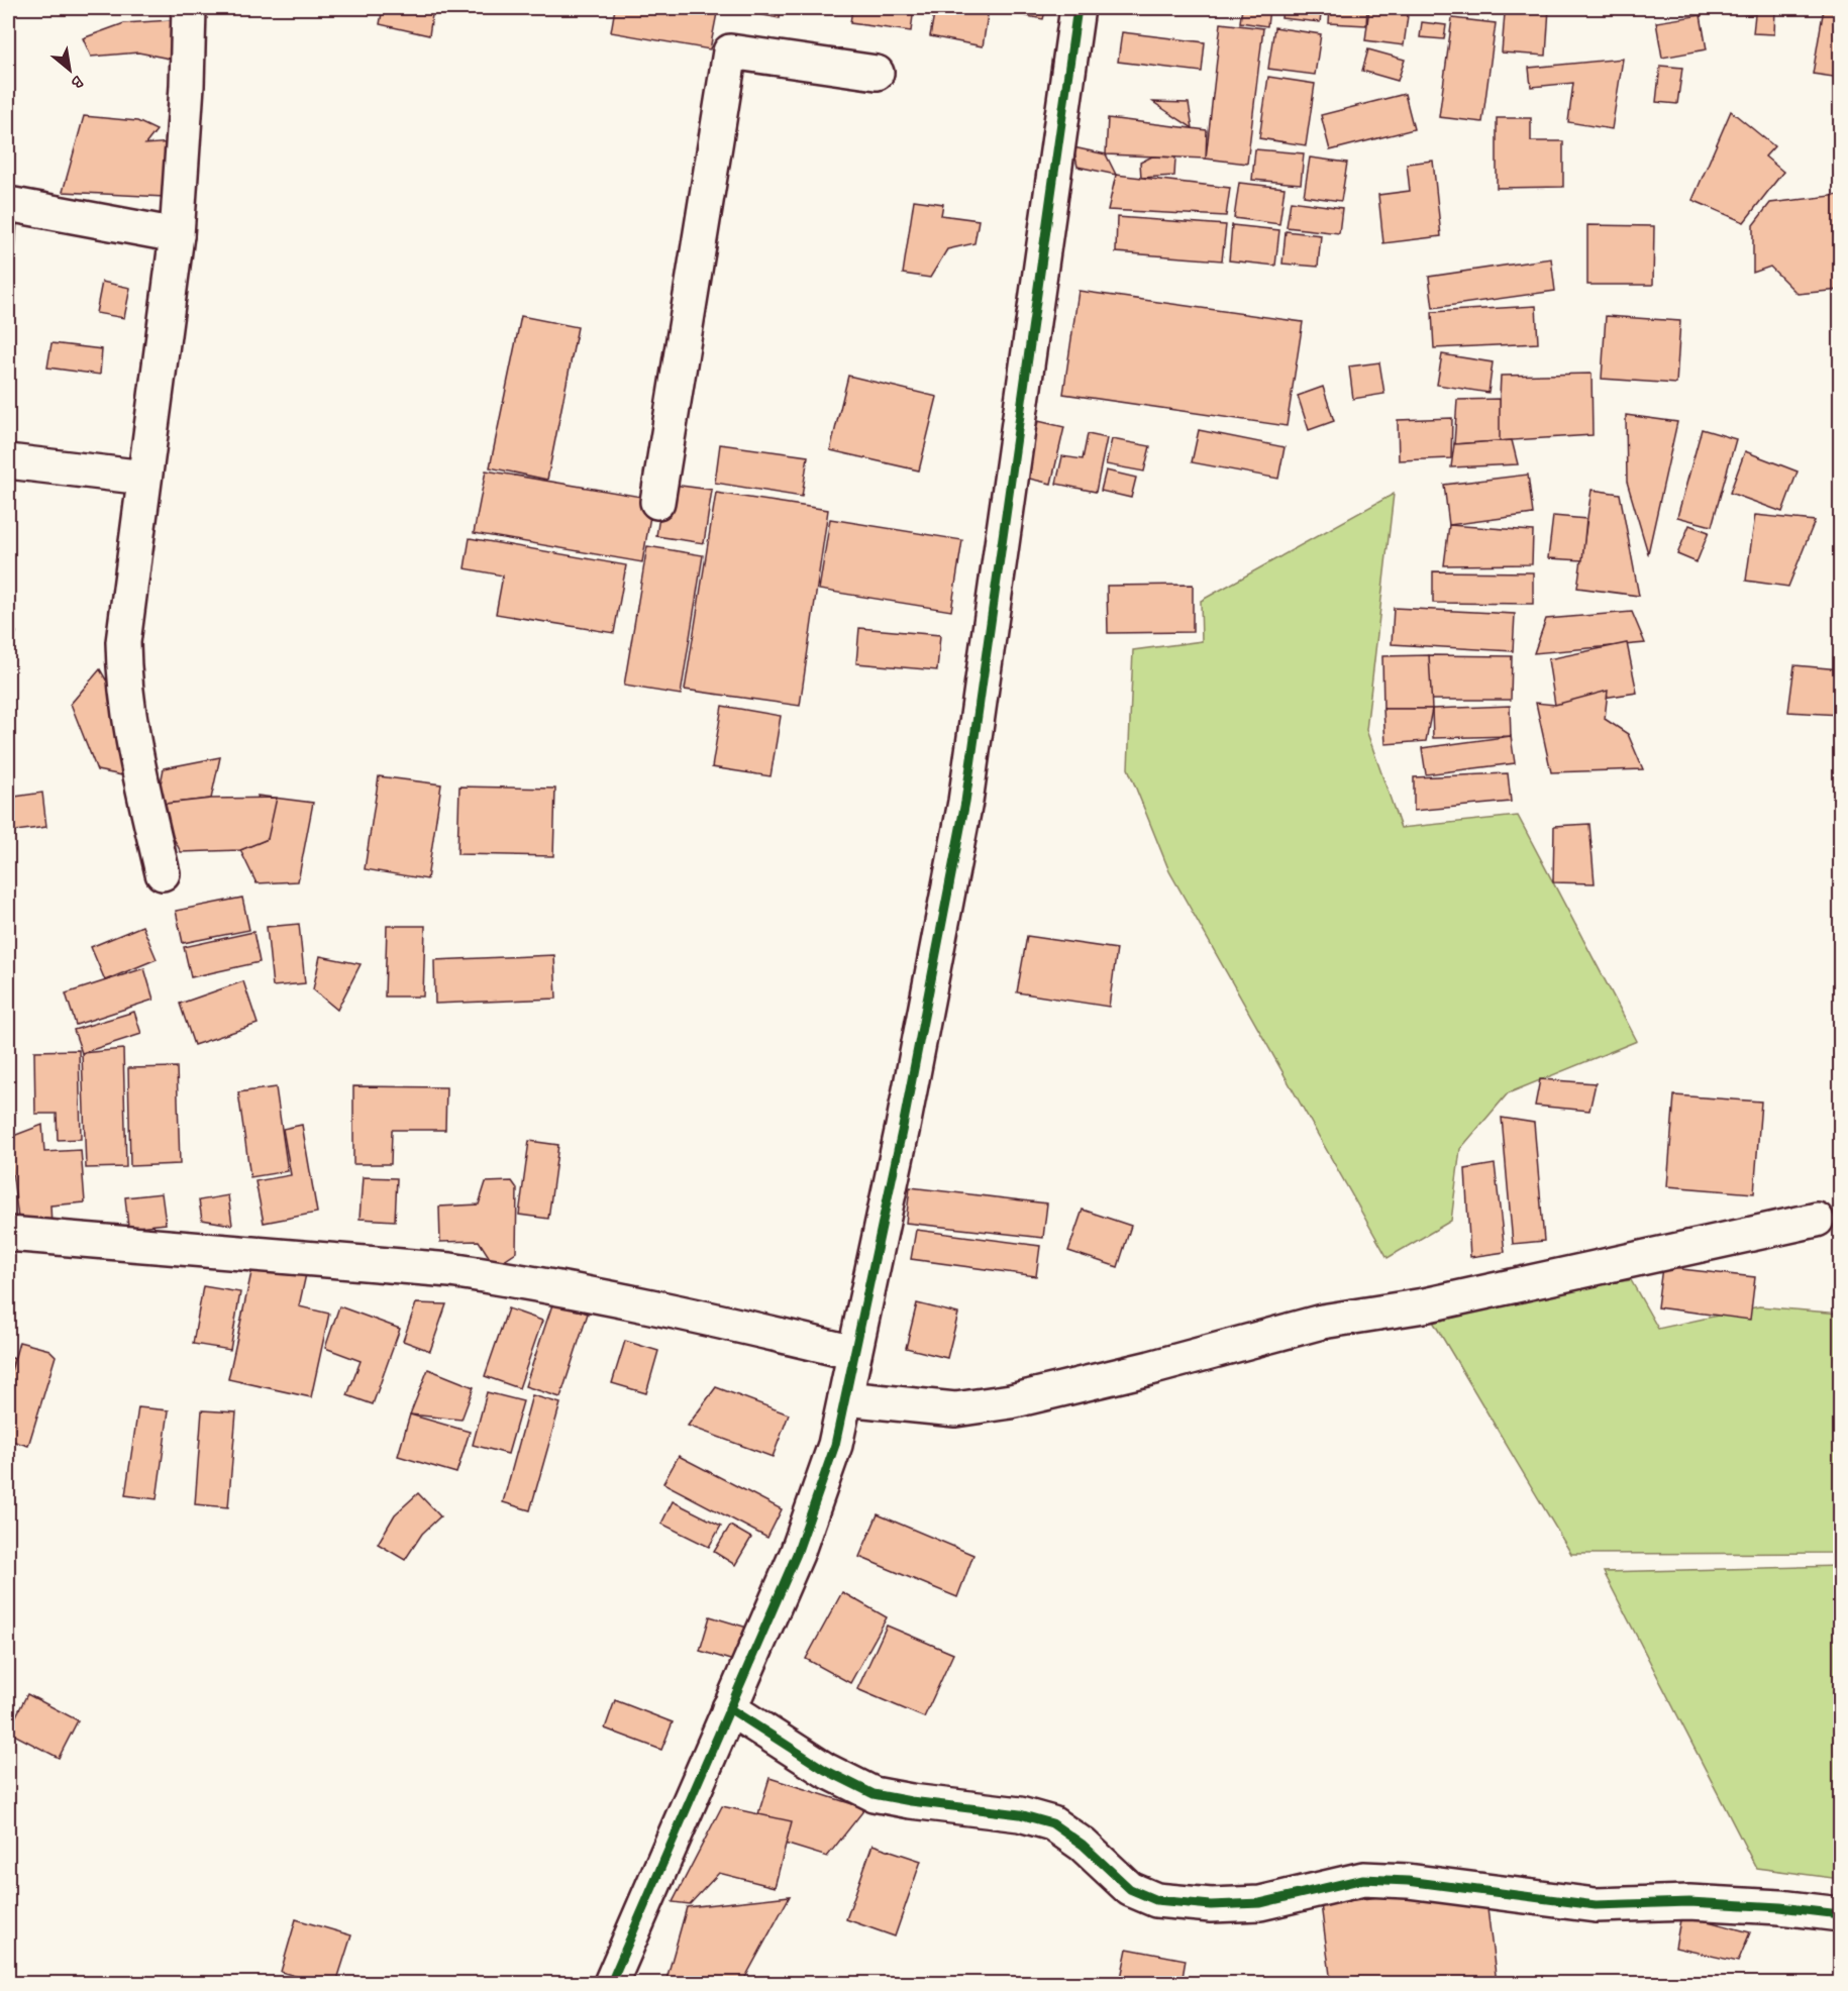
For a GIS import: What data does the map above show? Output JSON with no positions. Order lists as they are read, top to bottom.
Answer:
{
  "north": "bottom right"
}
